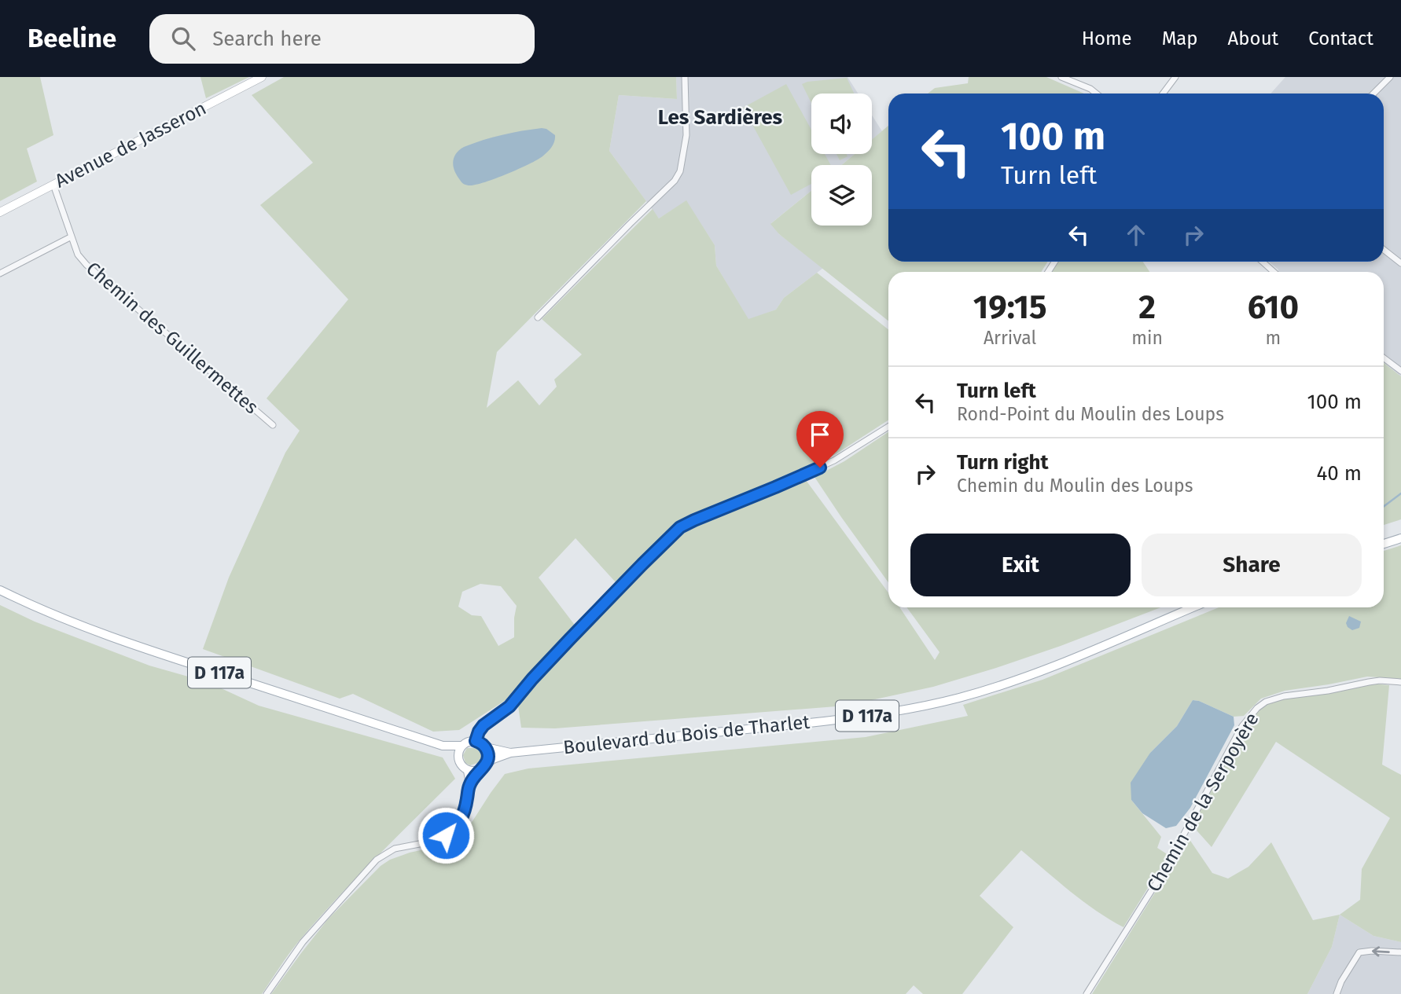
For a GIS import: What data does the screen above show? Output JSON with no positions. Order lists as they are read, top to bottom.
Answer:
{
  "streets": {
    "main road": ["Avenue de Jasseron", "D 117a", "Boulevard du Bois de Tharlet"],
    "street": ["Chemin des Guillermettes", "Chemin de la Serpoyère"]
  },
  "crossings": [
    ["Avenue de Jasseron", "Chemin des Guillermettes"],
    ["D 117a", "Boulevard du Bois de Tharlet"]
  ],
  "districts": ["Les Sardières"],
  "page": {
    "header": "Beeline",
    "search": "Search here",
    "nav": [
      "Home",
      "Map",
      "About",
      "Contact"
    ],
    "turn": ["100 m", "Turn left"],
    "eta": [
      "19:15",
      "Arrival",
      "2",
      "min",
      "610",
      "m"
    ],
    "list": [
      {
        "name": "Turn left",
        "note": "Rond-Point du Moulin des Loups",
        "value": "100 m"
      },
      {
        "name": "Turn right",
        "note": "Chemin du Moulin des Loups",
        "value": "40 m"
      }
    ],
    "buttons": ["Exit", "Share"]
  }
}
